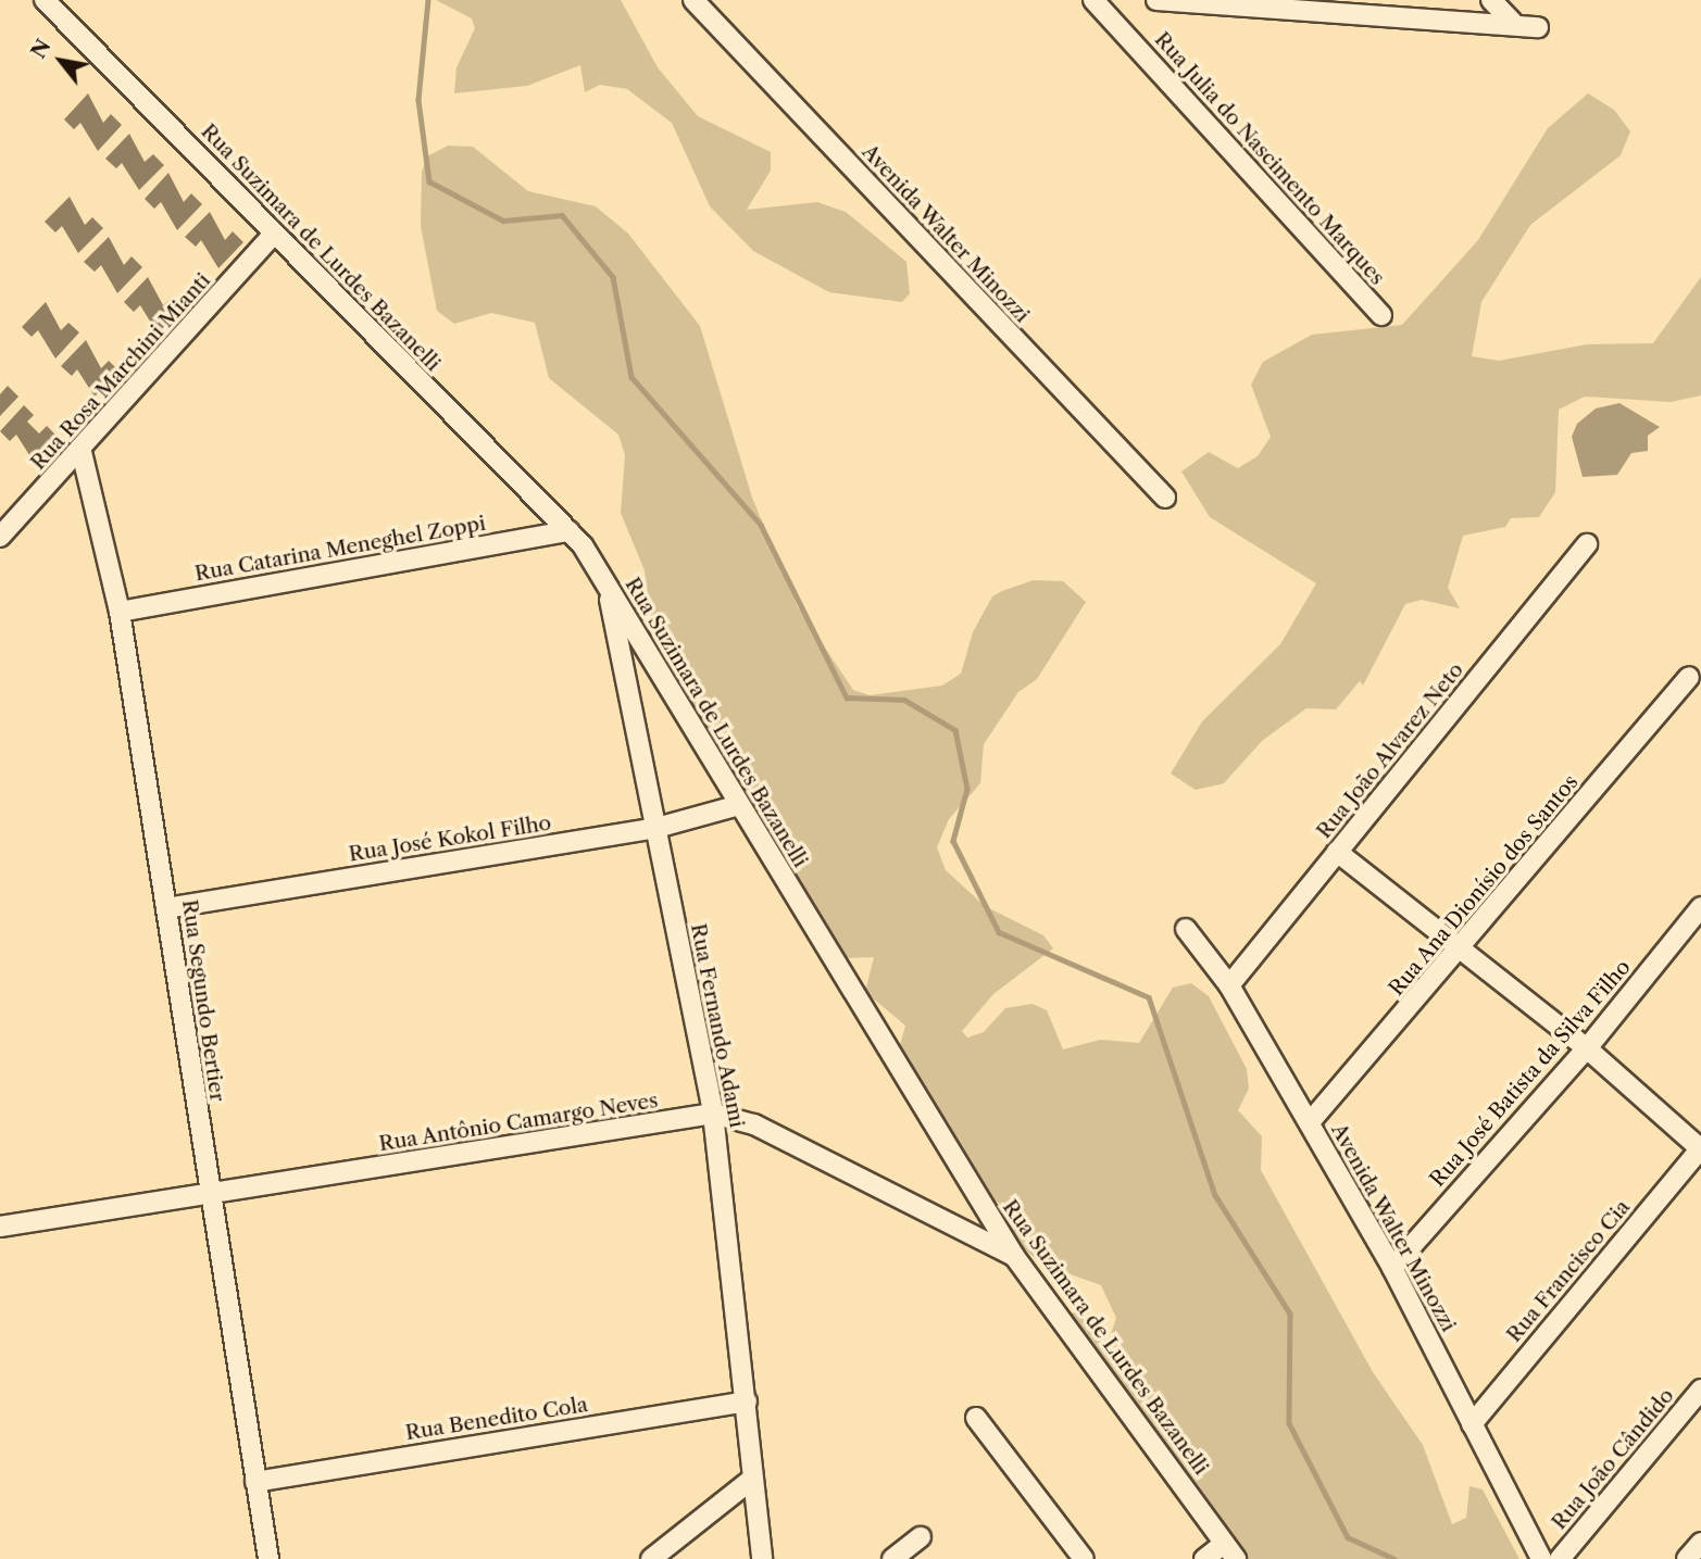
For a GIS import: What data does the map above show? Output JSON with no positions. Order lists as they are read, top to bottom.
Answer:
{
  "streets": {
    "street": [
      "Rua Julia do Nascimento Marques",
      "Avenida Walter Minozzi",
      "Rua Suzimara de Lurdes Bazanelli",
      "Rua Rosa Marchini Mianti",
      "Rua Catarina Meneghel Zoppi",
      "Rua João Alvarez Neto",
      "Rua José Kokol Filho",
      "Rua Ana Dionísio dos Santos",
      "Rua Segundo Bertier",
      "Rua Fernando Adami",
      "Rua José Batista da Silva Filho",
      "Rua Antônio Camargo Neves",
      "Rua Francisco Cia",
      "Rua Benedito Cola",
      "Rua João Cândido"
    ]
  },
  "crossings": [
    ["Avenida Walter Minozzi", "Rua João Alvarez Neto"],
    ["Avenida Walter Minozzi", "Rua Ana Dionísio dos Santos"],
    ["Avenida Walter Minozzi", "Rua José Batista da Silva Filho"],
    ["Avenida Walter Minozzi", "Rua Francisco Cia"],
    ["Rua Suzimara de Lurdes Bazanelli", "Rua Rosa Marchini Mianti"],
    ["Rua Suzimara de Lurdes Bazanelli", "Rua Catarina Meneghel Zoppi"],
    ["Rua Suzimara de Lurdes Bazanelli", "Rua José Kokol Filho"],
    ["Rua Suzimara de Lurdes Bazanelli", "Rua Fernando Adami"],
    ["Rua Suzimara de Lurdes Bazanelli", "Rua Antônio Camargo Neves"],
    ["Rua Rosa Marchini Mianti", "Rua Segundo Bertier"],
    ["Rua Catarina Meneghel Zoppi", "Rua Segundo Bertier"],
    ["Rua José Kokol Filho", "Rua Segundo Bertier"],
    ["Rua José Kokol Filho", "Rua Fernando Adami"],
    ["Rua Segundo Bertier", "Rua Antônio Camargo Neves"],
    ["Rua Segundo Bertier", "Rua Benedito Cola"],
    ["Rua Fernando Adami", "Rua Antônio Camargo Neves"],
    ["Rua Fernando Adami", "Rua Benedito Cola"]
  ],
  "north": "top left"
}
